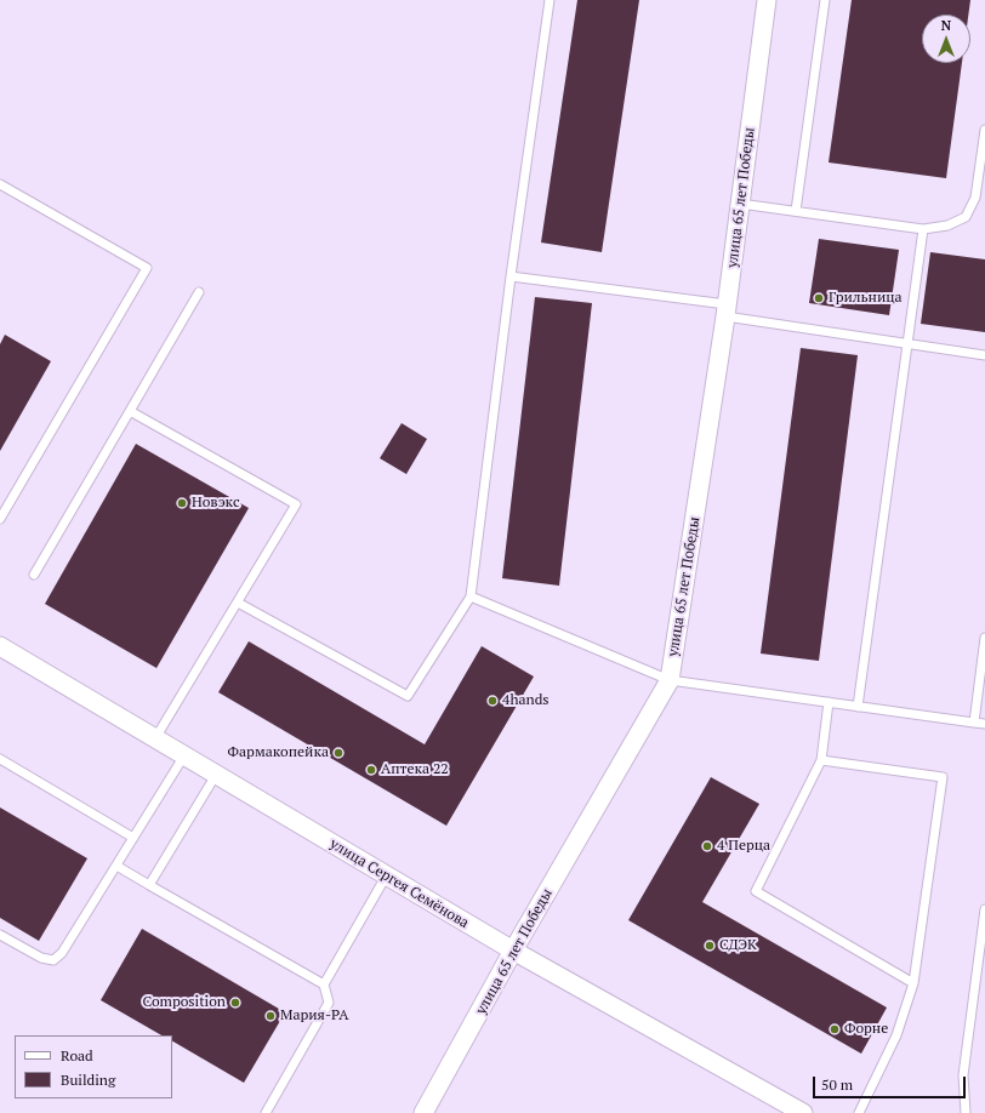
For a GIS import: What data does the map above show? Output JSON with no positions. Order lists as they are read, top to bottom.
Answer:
{
  "streets": {
    "street": ["улица 65 лет Победы", "улица Сергея Семёнова"]
  },
  "crossings": [
    ["улица 65 лет Победы", "улица Сергея Семёнова"]
  ],
  "places": [
    "Грильница",
    "Новэкс",
    "4hands",
    "Фармакопейка",
    "Аптека 22",
    "4 Перца",
    "СДЭК",
    "Composition",
    "Мария-РА",
    "Форне"
  ],
  "legend": ["Road", "Building"],
  "scale_bar": "50 m",
  "north": "top"
}
